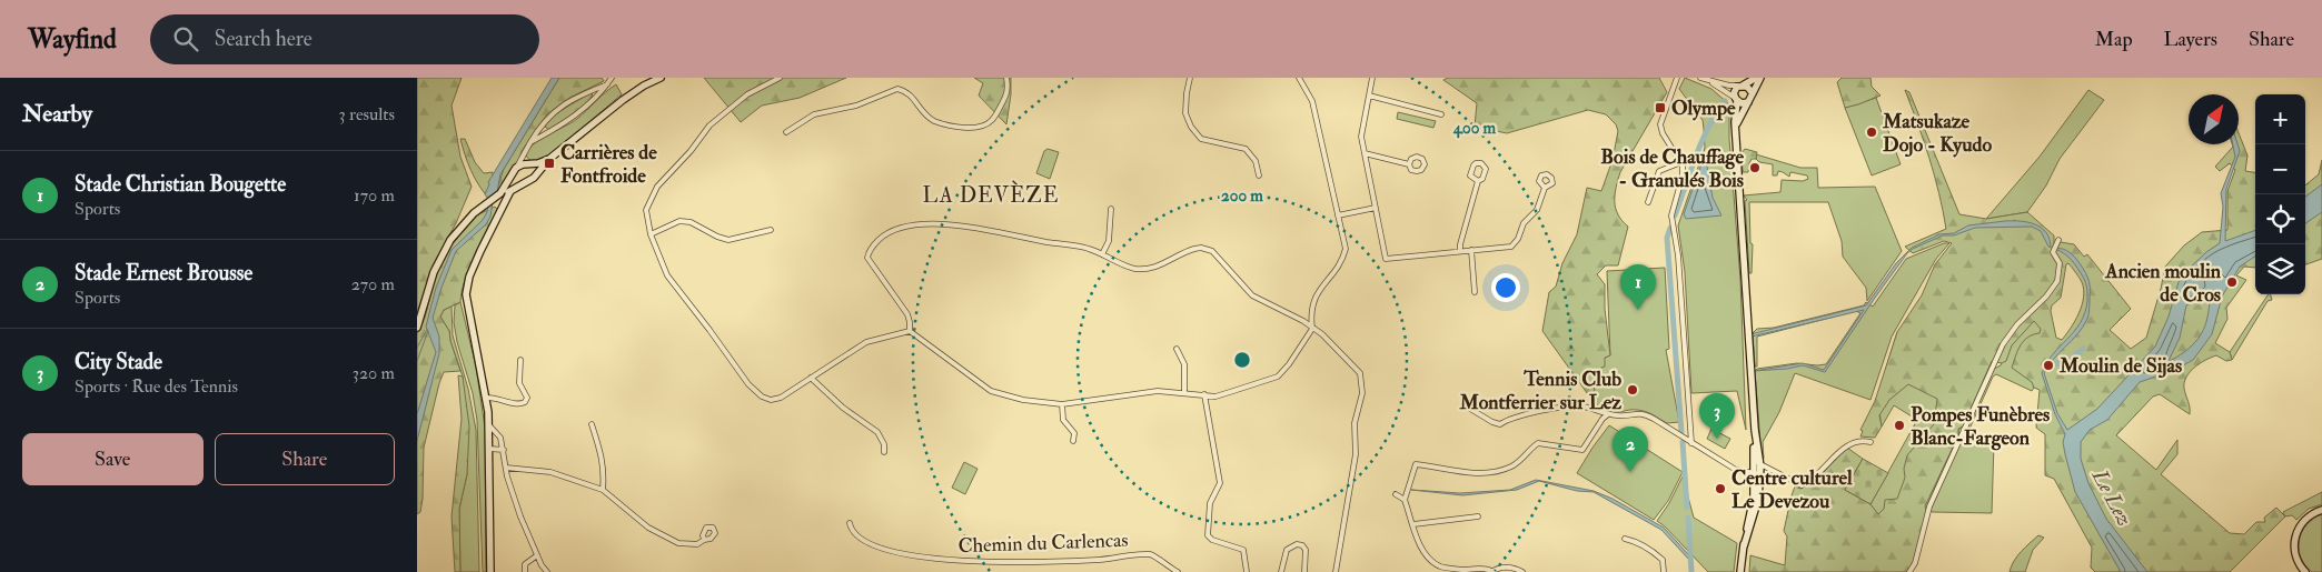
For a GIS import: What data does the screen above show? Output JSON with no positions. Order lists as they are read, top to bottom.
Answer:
{
  "streets": {
    "street": ["Chemin du Carlencas"]
  },
  "districts": ["LA DEVÈZE"],
  "water": ["Le Lez"],
  "places": {
    "transit": ["Olympe", "Carrières de Fontfroide"],
    "other": [
      "Matsukaze Dojo - Kyudo",
      "Bois de Chauffage - Granulés Bois",
      "Ancien moulin de Cros",
      "Moulin de Sijas",
      "Tennis Club Montferrier sur Lez",
      "Pompes Funèbres Blanc-Fargeon",
      "Centre culturel Le Devezou"
    ]
  },
  "north": "top right",
  "page": {
    "header": "Wayfind",
    "search": "Search here",
    "nav": ["Map", "Layers", "Share"],
    "heading": ["Nearby", "3 results"],
    "map_buttons": ["+", "−"],
    "list": [
      {
        "mark": "1",
        "name": "Stade Christian Bougette",
        "note": "Sports",
        "value": "170 m"
      },
      {
        "mark": "2",
        "name": "Stade Ernest Brousse",
        "note": "Sports",
        "value": "270 m"
      },
      {
        "mark": "3",
        "name": "City Stade",
        "note": "Sports · Rue des Tennis",
        "value": "320 m"
      }
    ],
    "pins": ["1", "3", "2"],
    "buttons": ["Save", "Share"]
  },
  "rings": ["400 m", "200 m"]
}
